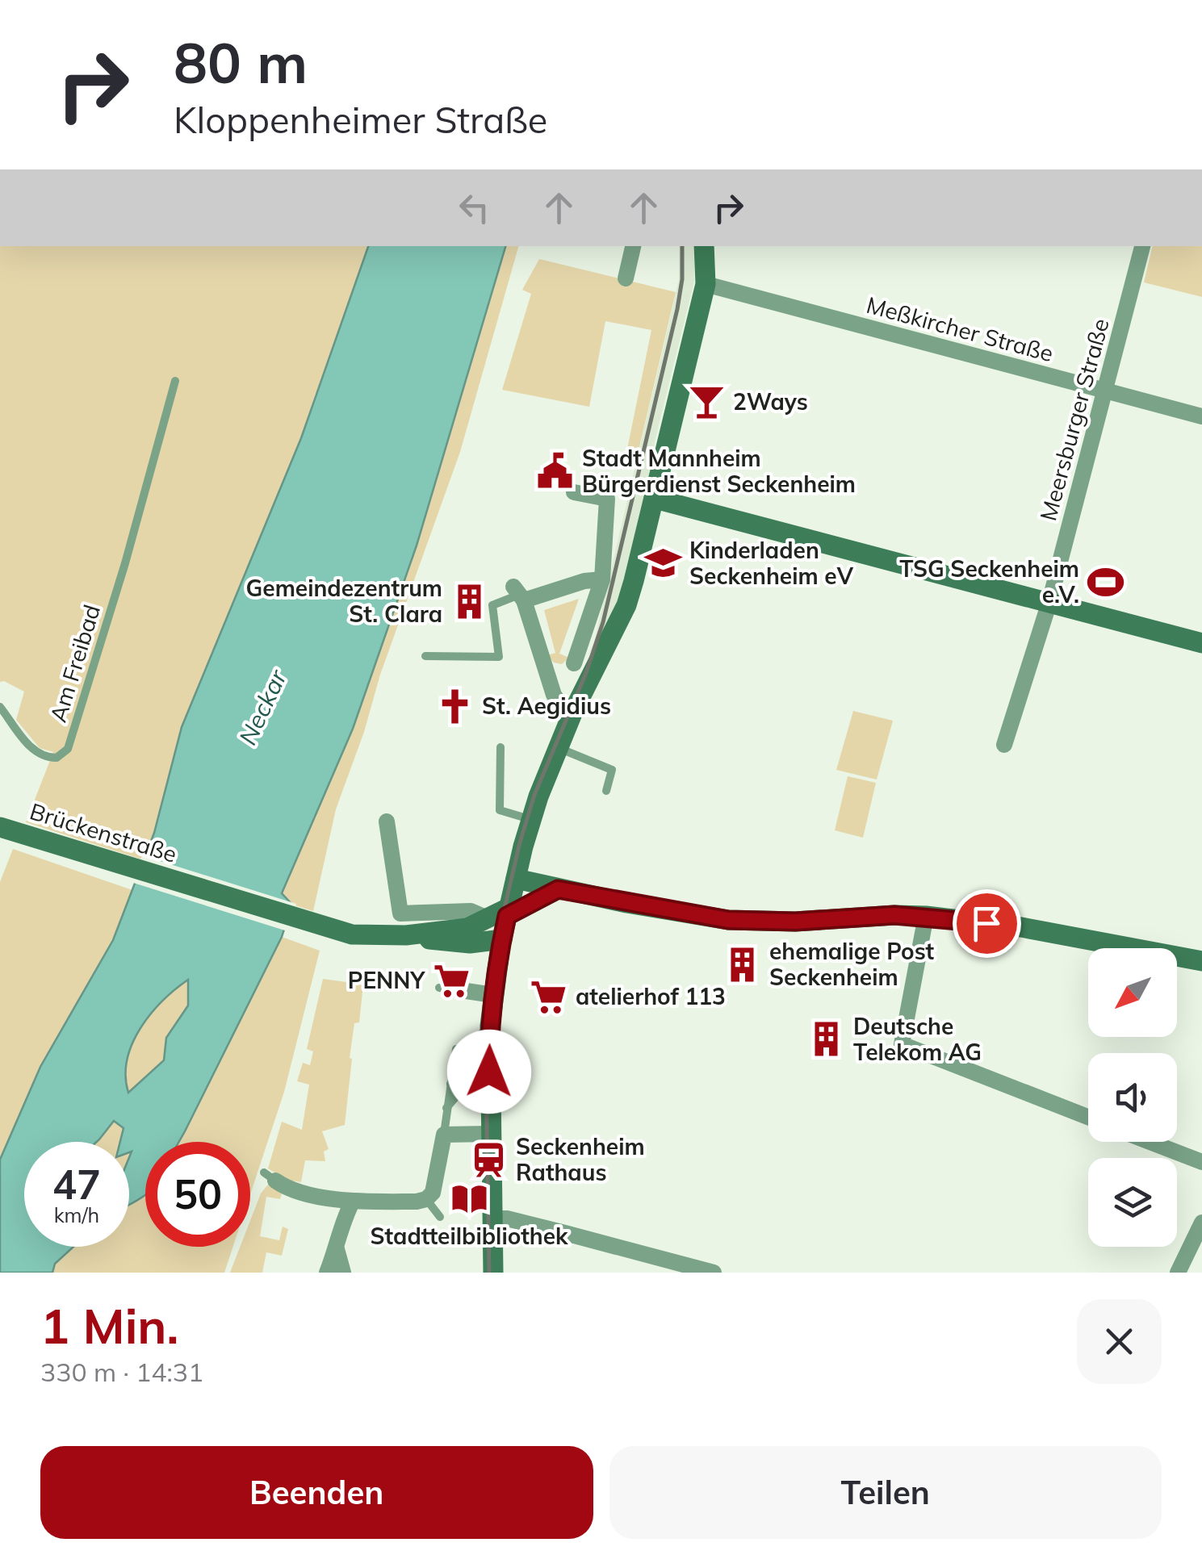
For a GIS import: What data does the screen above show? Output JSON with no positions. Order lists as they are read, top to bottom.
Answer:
{
  "streets": {
    "main road": ["Brückenstraße"],
    "street": ["Meßkircher Straße", "Meersburger Straße"],
    "lane": ["Am Freibad"]
  },
  "crossings": [
    ["Meßkircher Straße", "Meersburger Straße"]
  ],
  "water": ["Neckar"],
  "places": {
    "bar": ["2Ways"],
    "public building": ["Stadt Mannheim Bürgerdienst Seckenheim"],
    "school or university": ["Kinderladen Seckenheim eV"],
    "sports": ["TSG Seckenheim e.V."],
    "building": ["Gemeindezentrum St. Clara", "ehemalige Post Seckenheim", "Deutsche Telekom AG"],
    "church": ["St. Aegidius"],
    "supermarket": ["PENNY", "atelierhof 113"],
    "station": ["Seckenheim Rathaus"],
    "library": ["Stadtteilbibliothek"]
  },
  "north": "bottom left",
  "page": {
    "turn": ["80 m", "Kloppenheimer Straße"],
    "speed": "47 km/h",
    "limit": "50",
    "heading": ["1 Min.", "330 m · 14:31"],
    "buttons": ["Beenden", "Teilen"]
  }
}
